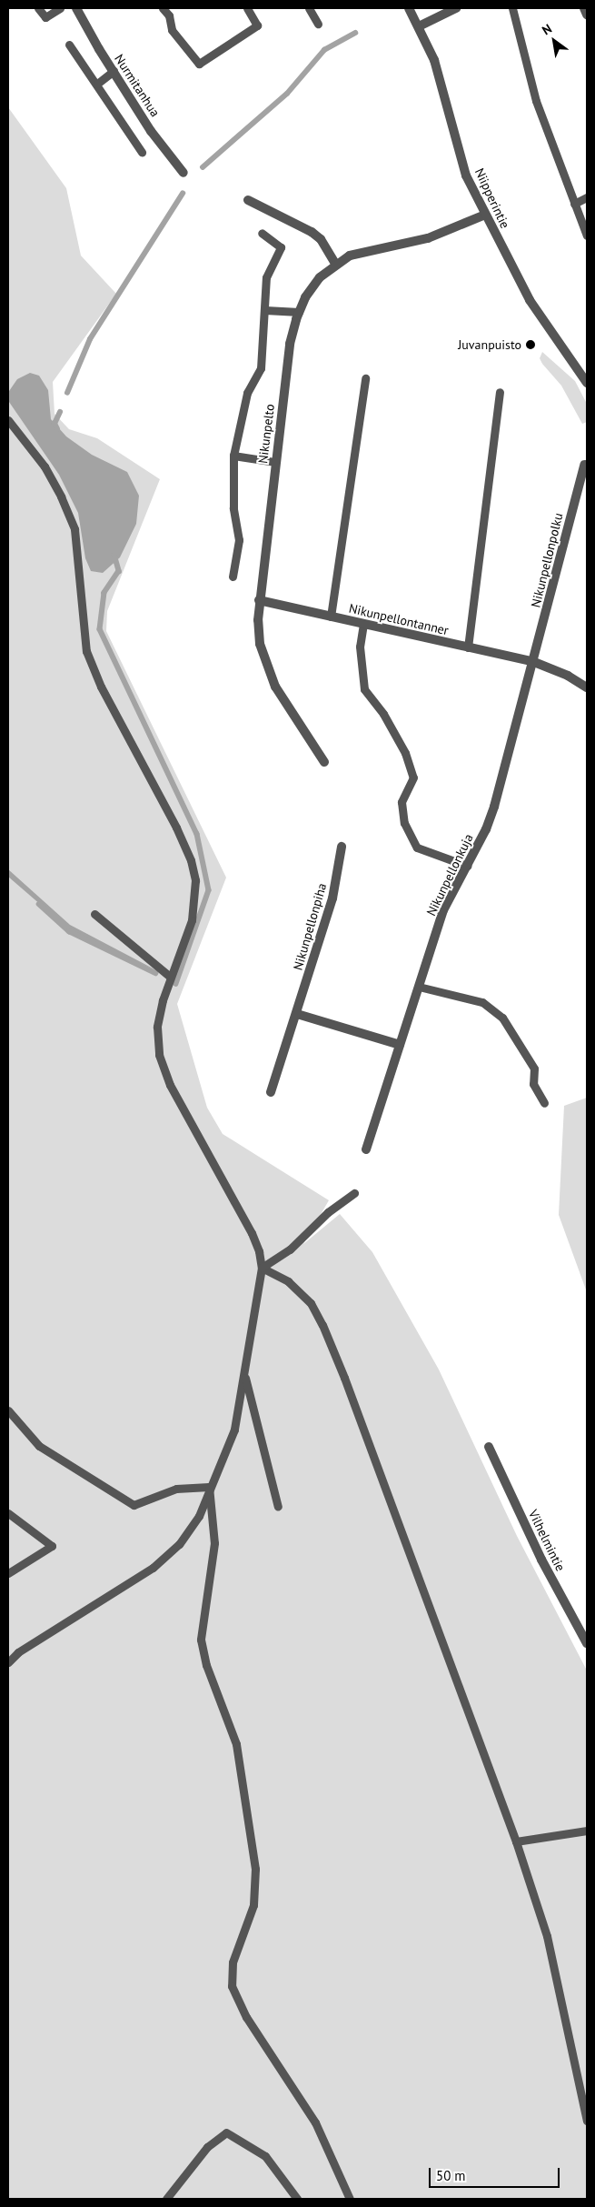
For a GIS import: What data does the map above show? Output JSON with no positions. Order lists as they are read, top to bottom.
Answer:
{
  "streets": {
    "street": [
      "Nurmitanhua",
      "Niipperintie",
      "Nikunpelto",
      "Nikunpellonpolku",
      "Nikunpellontanner",
      "Nikunpellonkuja",
      "Nikunpellonpiha",
      "Vilhelmintie"
    ]
  },
  "crossings": [
    ["Niipperintie", "Nikunpelto"],
    ["Nikunpelto", "Nikunpellontanner"],
    ["Nikunpellonpolku", "Nikunpellontanner"],
    ["Nikunpellonpolku", "Nikunpellonkuja"],
    ["Nikunpellontanner", "Nikunpellonkuja"]
  ],
  "places": ["Juvanpuisto"],
  "scale_bar": "50 m",
  "north": "top left"
}
